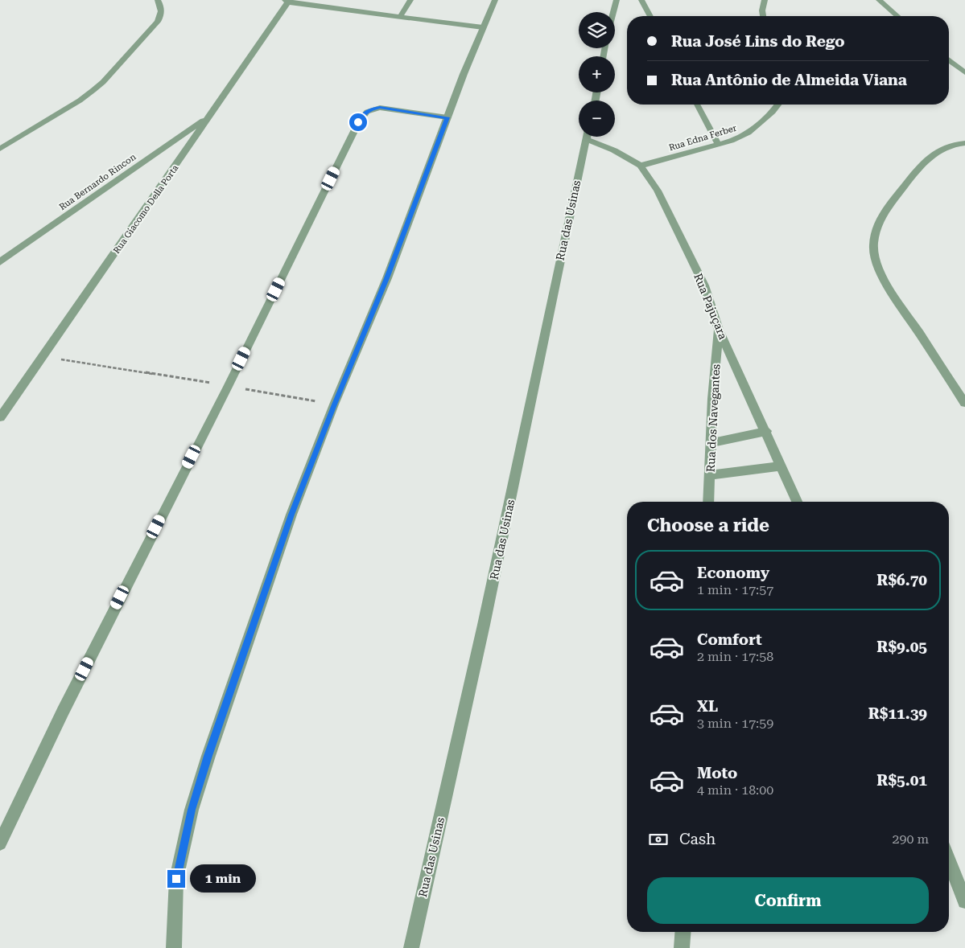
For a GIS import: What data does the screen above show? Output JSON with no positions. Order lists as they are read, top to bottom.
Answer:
{
  "streets": {
    "street": [
      "Rua Edna Ferber",
      "Rua Bernardo Rincon",
      "Rua Giacomo Della Porta",
      "Rua das Usinas",
      "Rua Pajuçara",
      "Rua dos Navegantes"
    ]
  },
  "crossings": [
    ["Rua Edna Ferber", "Rua Pajuçara"],
    ["Rua Bernardo Rincon", "Rua Giacomo Della Porta"],
    ["Rua Pajuçara", "Rua dos Navegantes"]
  ],
  "page": {
    "map_buttons": ["+", "−"],
    "banner": ["Rua José Lins do Rego", "Rua Antônio de Almeida Viana"],
    "heading": "Choose a ride",
    "list": [
      {
        "name": "Economy",
        "note": "1 min · 17:57",
        "value": "R$6.70"
      },
      {
        "name": "Comfort",
        "note": "2 min · 17:58",
        "value": "R$9.05"
      },
      {
        "name": "XL",
        "note": "3 min · 17:59",
        "value": "R$11.39"
      },
      {
        "name": "Moto",
        "note": "4 min · 18:00",
        "value": "R$5.01"
      }
    ],
    "pay": ["Cash", "290 m"],
    "bubble": "1 min",
    "buttons": "Confirm"
  }
}
